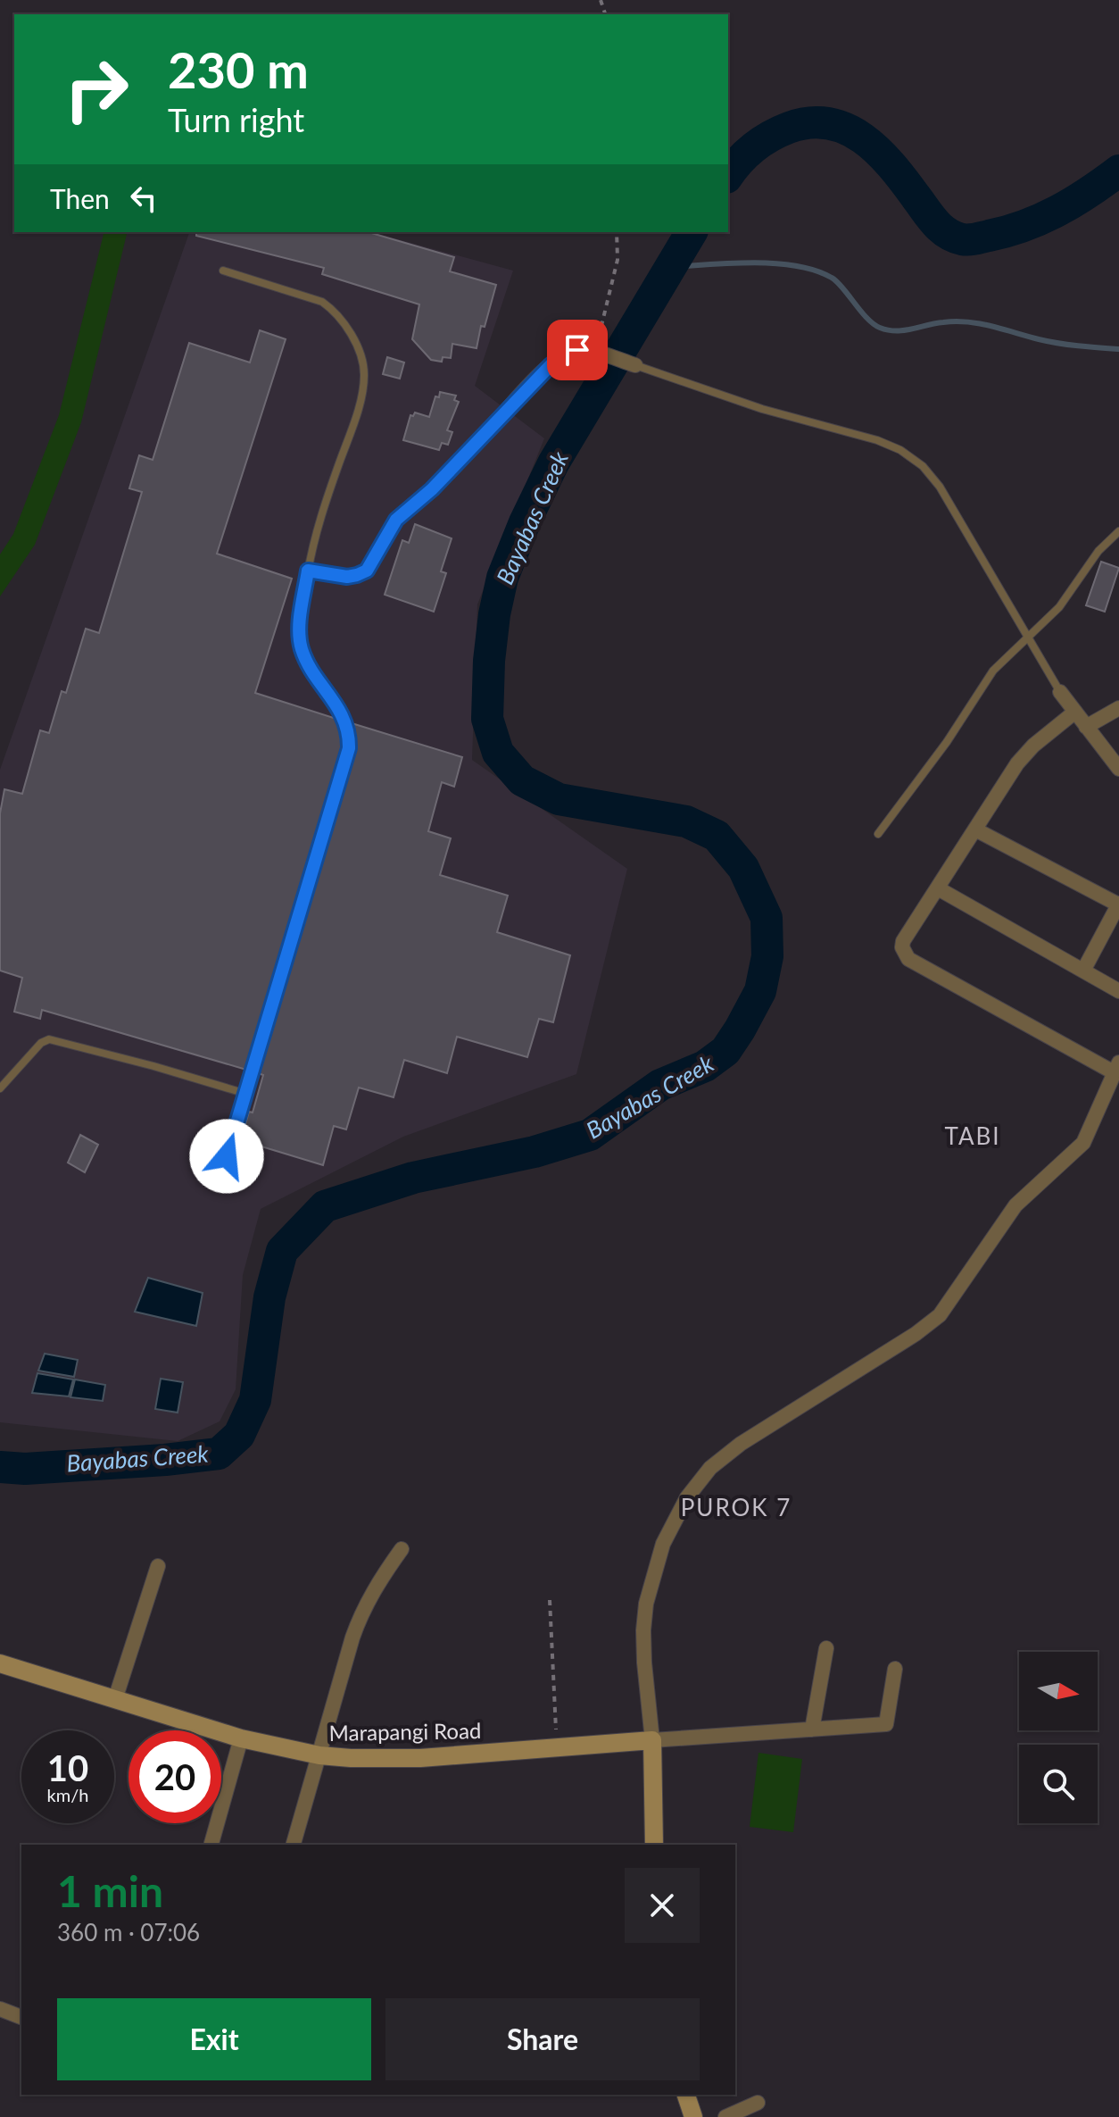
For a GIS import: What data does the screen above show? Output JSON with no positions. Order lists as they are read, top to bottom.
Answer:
{
  "streets": {
    "street": ["Marapangi Road"]
  },
  "districts": ["TABI", "PUROK 7"],
  "water": ["Bayabas Creek"],
  "north": "right",
  "page": {
    "turn": ["230 m", "Turn right"],
    "then": "Then",
    "speed": "10 km/h",
    "limit": "20",
    "heading": ["1 min", "360 m · 07:06"],
    "buttons": ["Exit", "Share"]
  }
}
